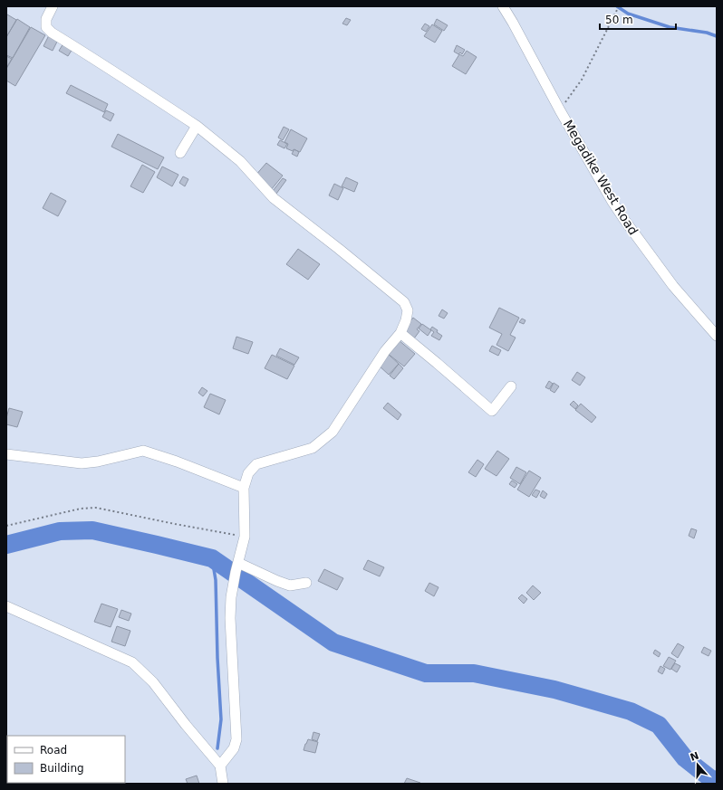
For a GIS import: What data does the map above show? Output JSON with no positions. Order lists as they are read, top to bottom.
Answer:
{
  "streets": {
    "street": ["Megadike West Road"]
  },
  "legend": ["Road", "Building"],
  "scale_bar": "50 m",
  "north": "top"
}
